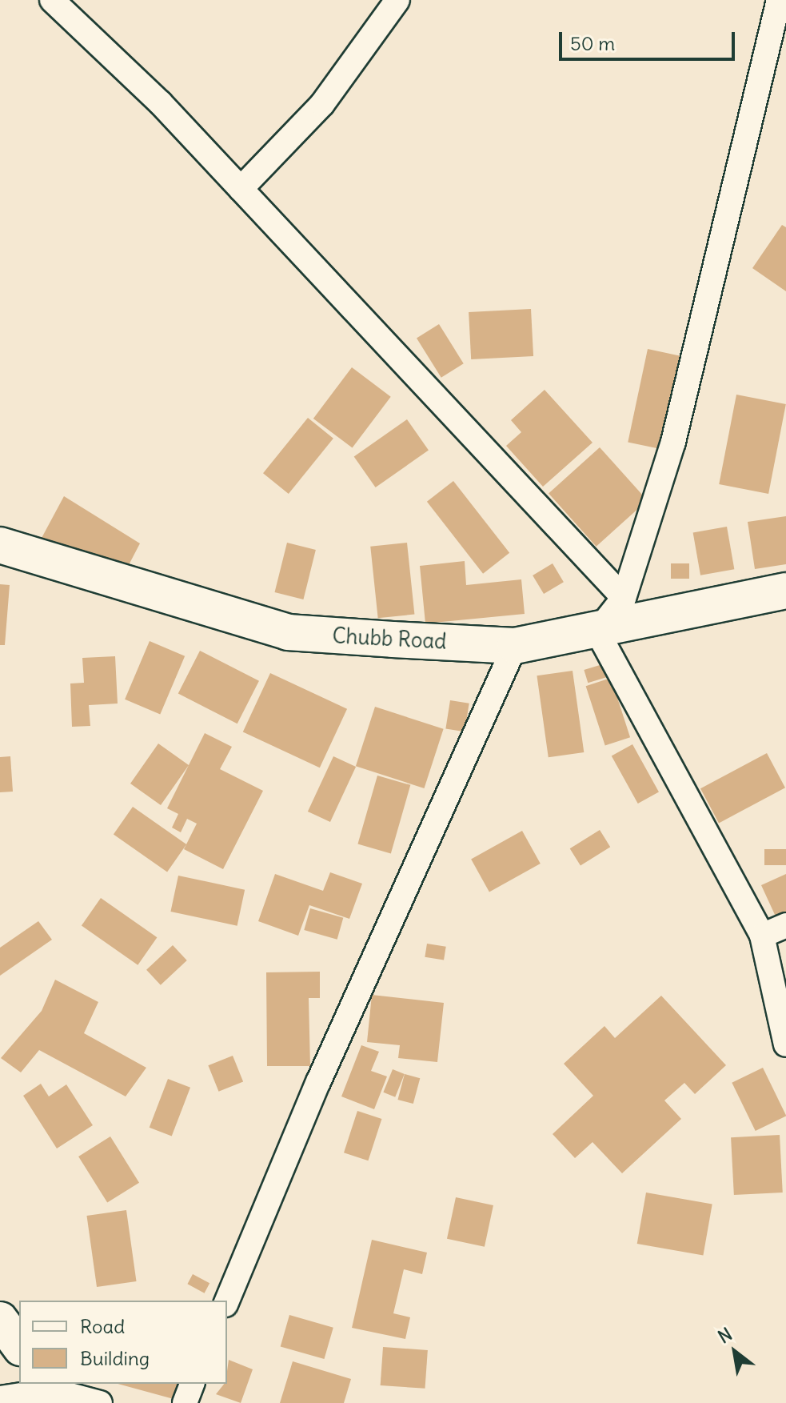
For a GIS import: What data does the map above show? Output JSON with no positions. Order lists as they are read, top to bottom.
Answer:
{
  "streets": {
    "street": ["Chubb Road"]
  },
  "legend": ["Road", "Building"],
  "scale_bar": "50 m",
  "north": "top left"
}
